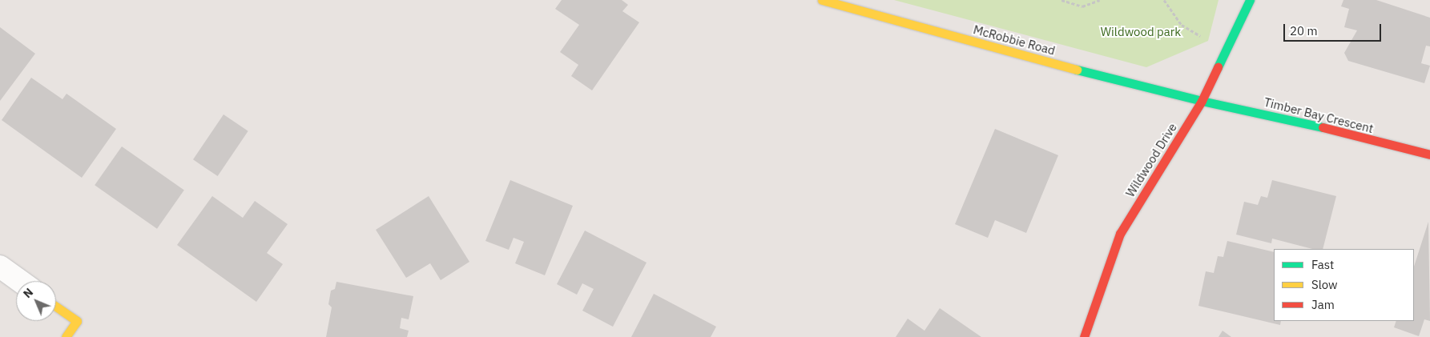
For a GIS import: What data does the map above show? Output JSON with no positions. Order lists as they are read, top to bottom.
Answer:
{
  "streets": {
    "street": ["McRobbie Road", "Timber Bay Crescent", "Wildwood Drive"]
  },
  "crossings": [
    ["McRobbie Road", "Timber Bay Crescent"],
    ["McRobbie Road", "Wildwood Drive"],
    ["Timber Bay Crescent", "Wildwood Drive"]
  ],
  "parks": ["Wildwood park"],
  "legend": ["Fast", "Slow", "Jam"],
  "scale_bar": "20 m",
  "north": "top left"
}
